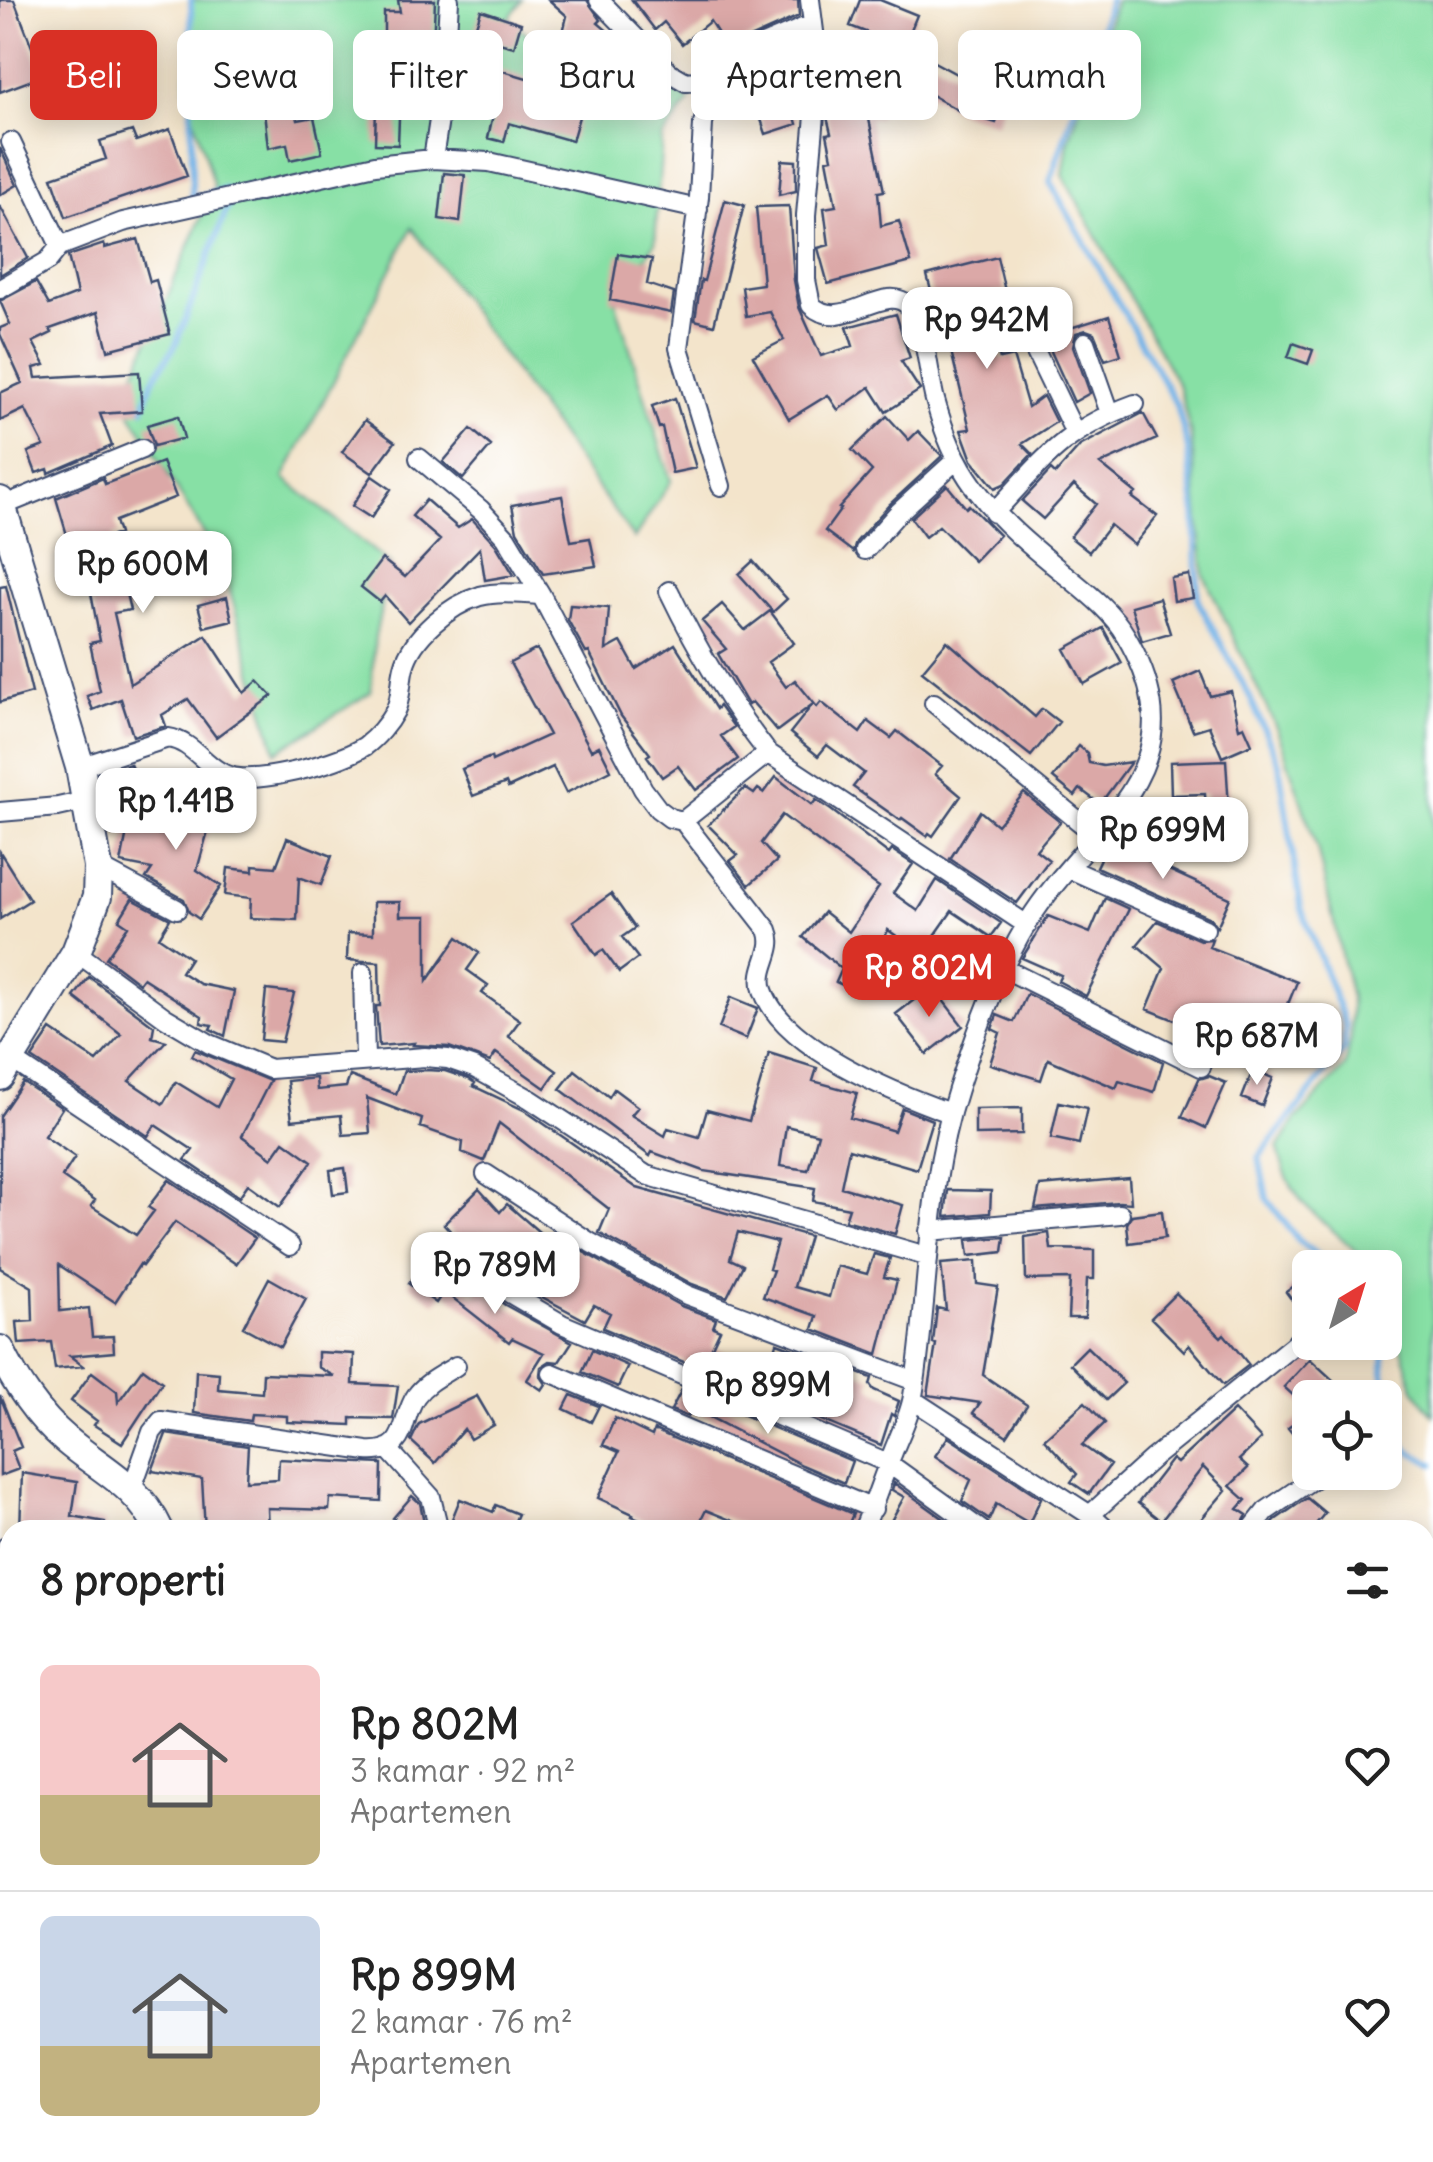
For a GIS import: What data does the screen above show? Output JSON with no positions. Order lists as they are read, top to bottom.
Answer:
{
  "north": "top right",
  "page": {
    "chip": [
      "Beli",
      "Sewa",
      "Filter",
      "Baru",
      "Apartemen",
      "Rumah"
    ],
    "price": [
      "Rp 942M",
      "Rp 600M",
      "Rp 1.41B",
      "Rp 699M",
      "Rp 802M",
      "Rp 687M",
      "Rp 789M",
      "Rp 899M"
    ],
    "heading": "8 properti",
    "list": [
      {
        "name": "Rp 802M",
        "note": "3 kamar · 92 m² · Apartemen"
      },
      {
        "name": "Rp 899M",
        "note": "2 kamar · 76 m² · Apartemen"
      }
    ]
  }
}
